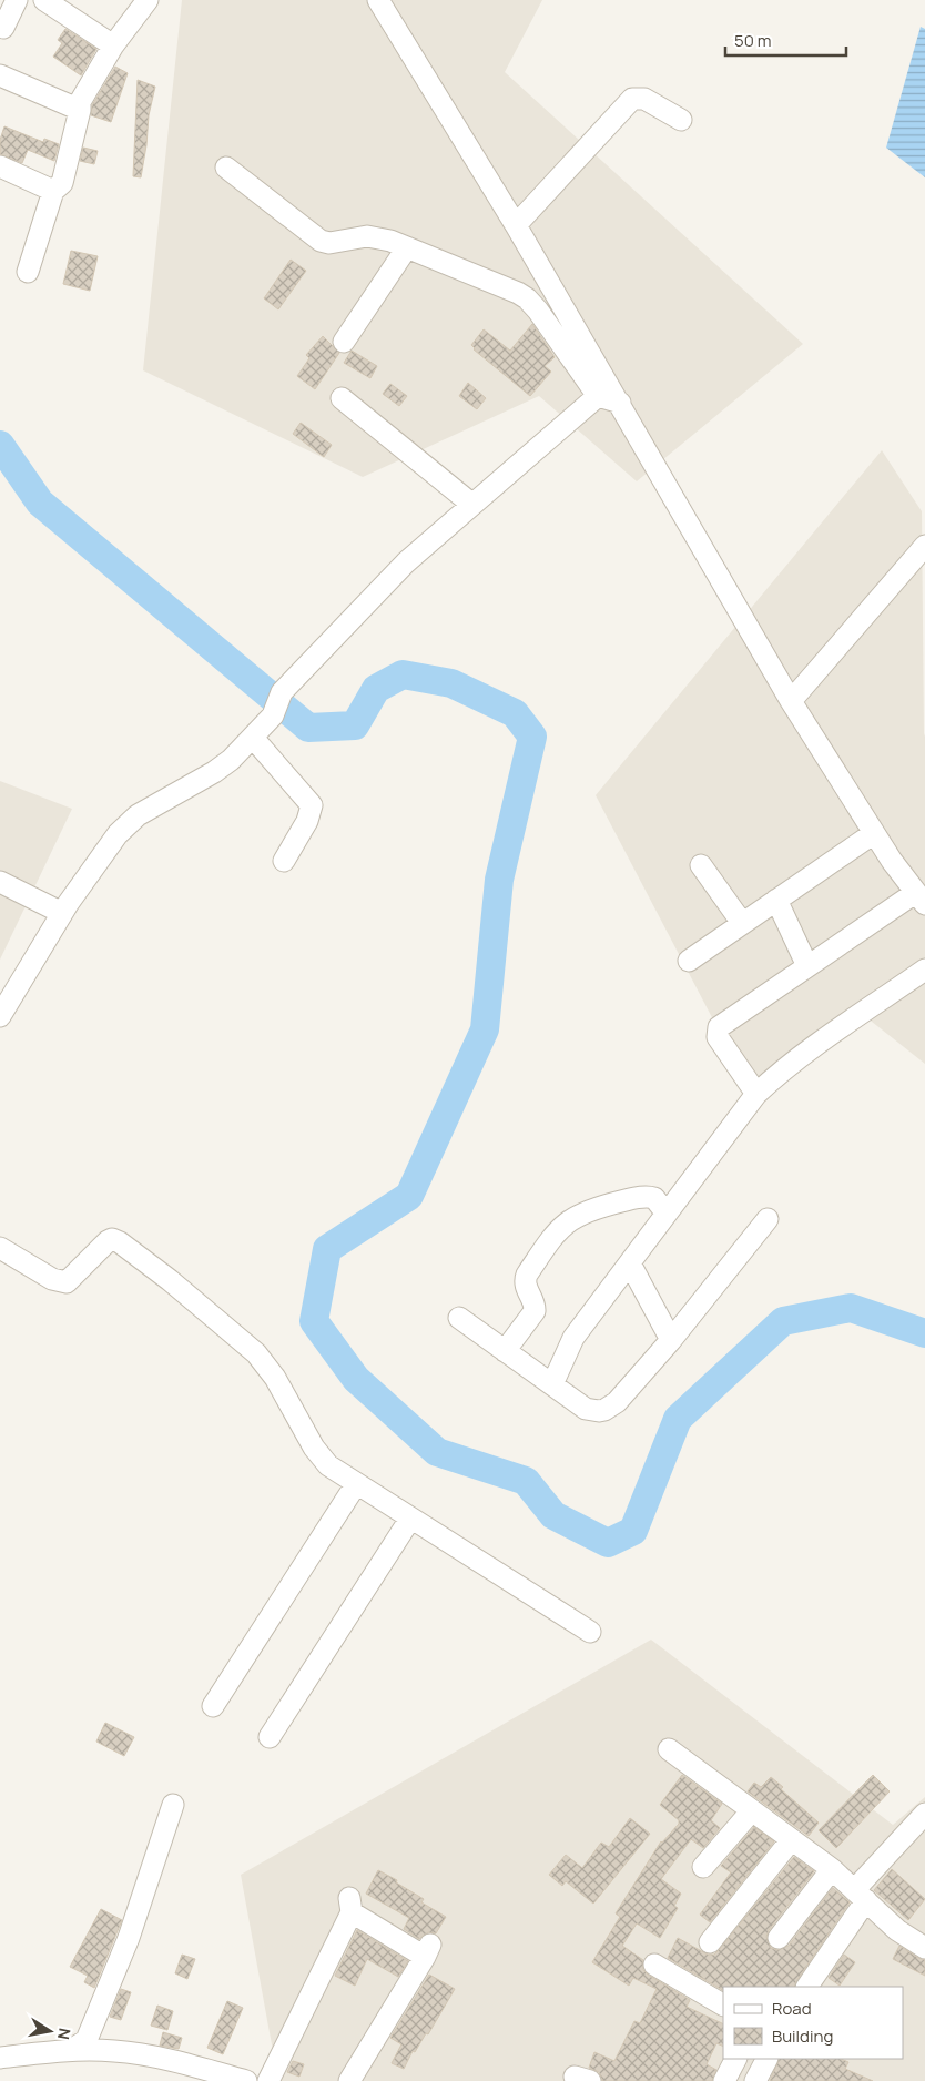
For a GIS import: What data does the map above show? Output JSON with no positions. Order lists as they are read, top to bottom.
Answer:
{
  "legend": ["Road", "Building"],
  "scale_bar": "50 m",
  "north": "right"
}
